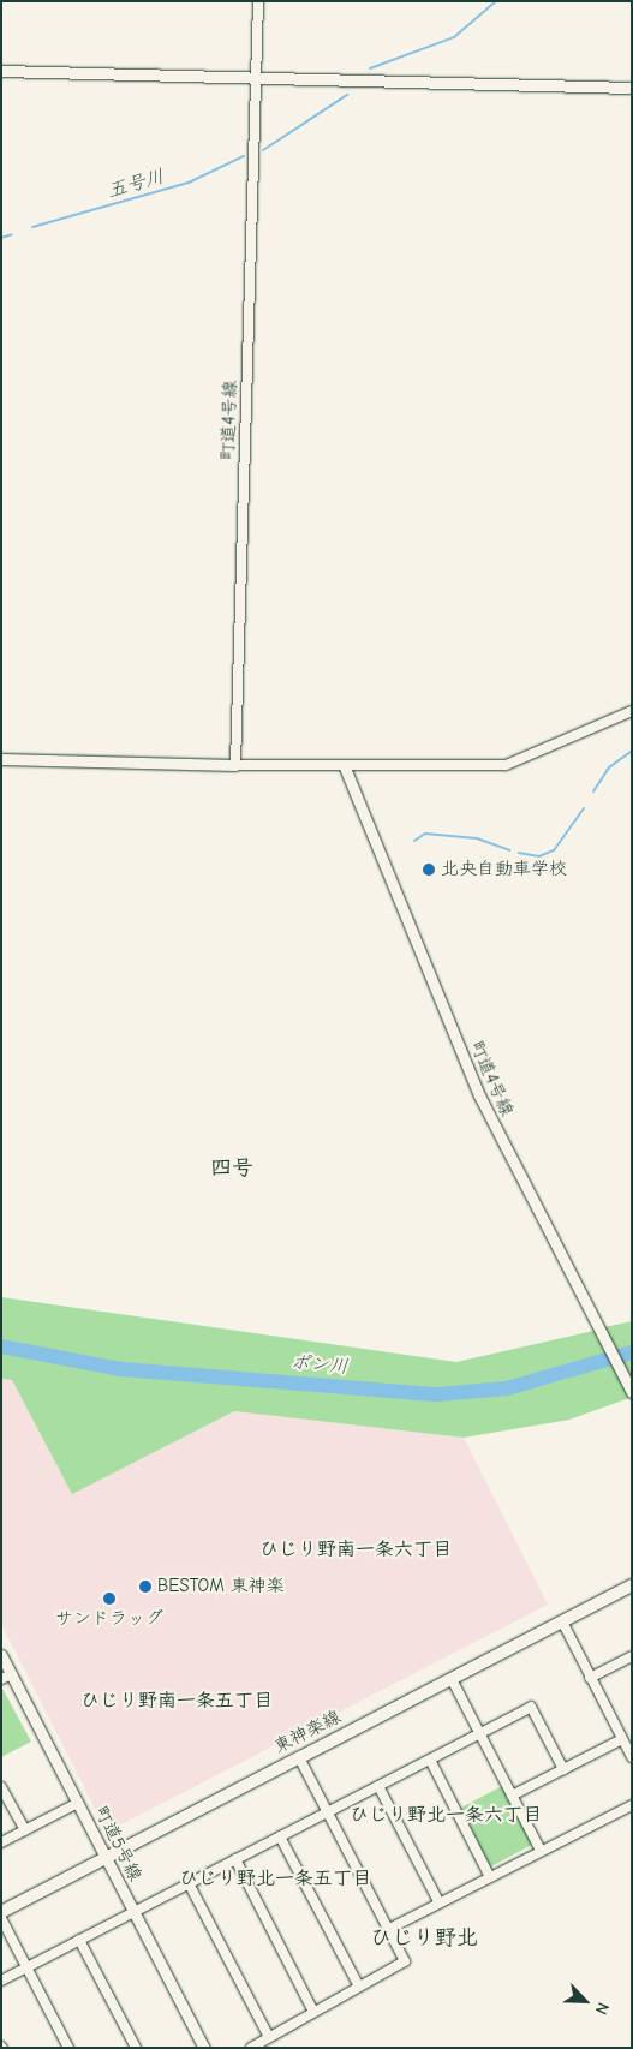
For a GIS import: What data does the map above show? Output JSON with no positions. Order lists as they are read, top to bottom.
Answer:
{
  "streets": {
    "main road": ["東神楽線"],
    "street": ["町道4号線", "町道5号線"]
  },
  "crossings": [
    ["東神楽線", "町道5号線"]
  ],
  "districts": [
    "四号",
    "ひじり野南一条六丁目",
    "ひじり野南一条五丁目",
    "ひじり野北一条六丁目",
    "ひじり野北一条五丁目",
    "ひじり野北"
  ],
  "water": ["五号川", "ポン川"],
  "places": ["北央自動車学校", "BESTOM 東神楽", "サンドラッグ"],
  "north": "bottom right"
}
